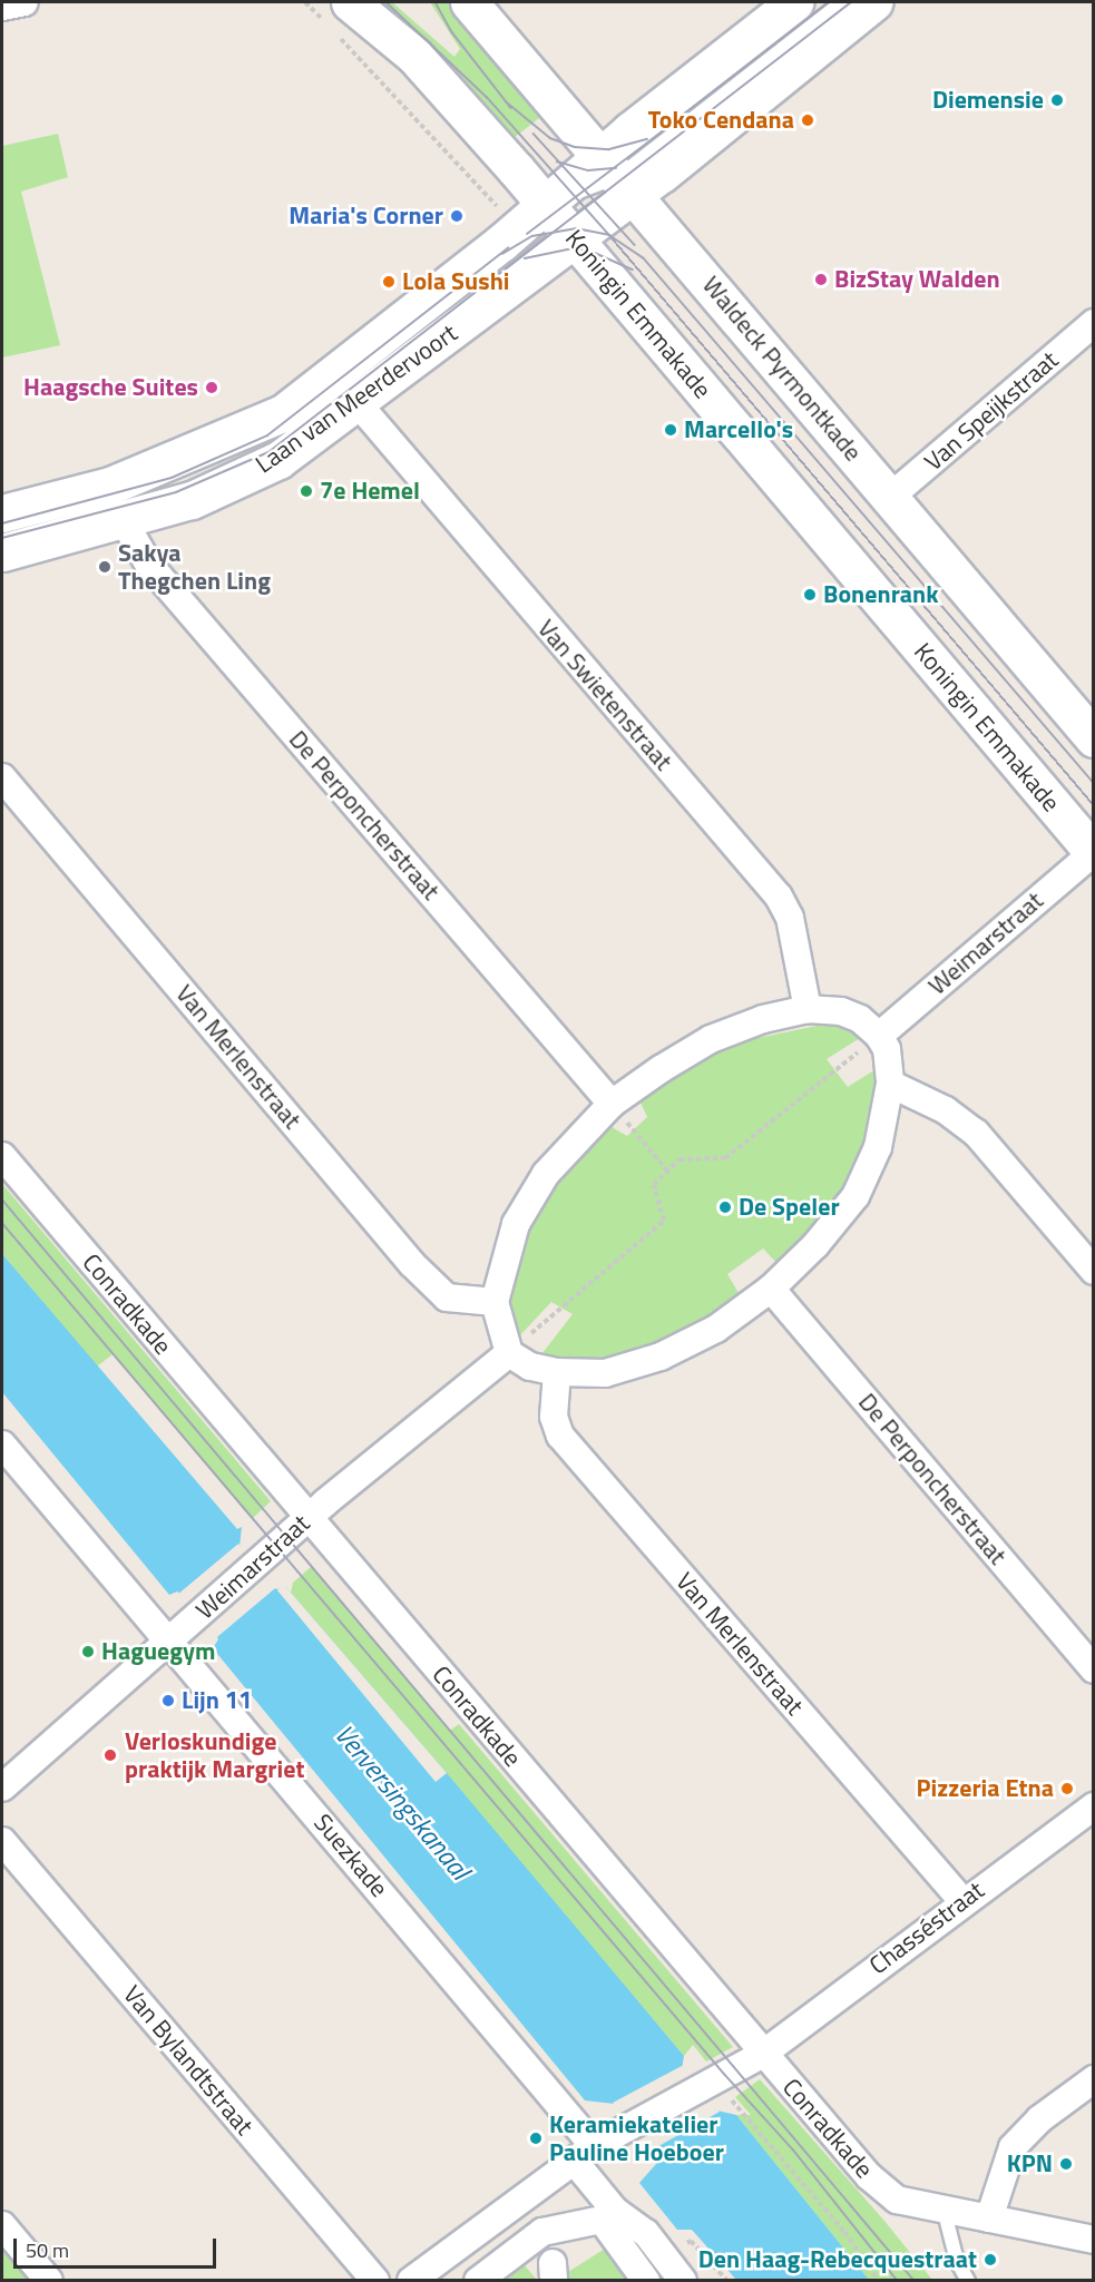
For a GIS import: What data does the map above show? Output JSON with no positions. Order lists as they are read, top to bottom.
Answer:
{
  "streets": {
    "main road": ["Koningin Emmakade", "Waldeck Pyrmontkade", "Laan van Meerdervoort"],
    "street": [
      "Van Speijkstraat",
      "Van Swietenstraat",
      "De Perponcherstraat",
      "Weimarstraat",
      "Van Merlenstraat",
      "Conradkade",
      "Suezkade",
      "Chasséstraat",
      "Van Bylandtstraat"
    ]
  },
  "crossings": [
    ["Koningin Emmakade", "Laan van Meerdervoort"],
    ["Koningin Emmakade", "Weimarstraat"],
    ["Waldeck Pyrmontkade", "Laan van Meerdervoort"],
    ["Waldeck Pyrmontkade", "Van Speijkstraat"],
    ["Laan van Meerdervoort", "Van Swietenstraat"],
    ["Laan van Meerdervoort", "De Perponcherstraat"],
    ["Weimarstraat", "Conradkade"],
    ["Weimarstraat", "Suezkade"],
    ["Van Merlenstraat", "Chasséstraat"],
    ["Conradkade", "Chasséstraat"],
    ["Suezkade", "Chasséstraat"]
  ],
  "water": ["Verversingskanaal"],
  "places": [
    "Diemensie",
    "Toko Cendana",
    "Maria's Corner",
    "BizStay Walden",
    "Lola Sushi",
    "Haagsche Suites",
    "Marcello's",
    "7e Hemel",
    "Sakya Thegchen Ling",
    "Bonenrank",
    "De Speler",
    "Haguegym",
    "Lijn 11",
    "Verloskundige praktijk Margriet",
    "Pizzeria Etna",
    "Keramiekatelier Pauline Hoeboer",
    "KPN",
    "Den Haag-Rebecquestraat"
  ],
  "scale_bar": "50 m"
}
